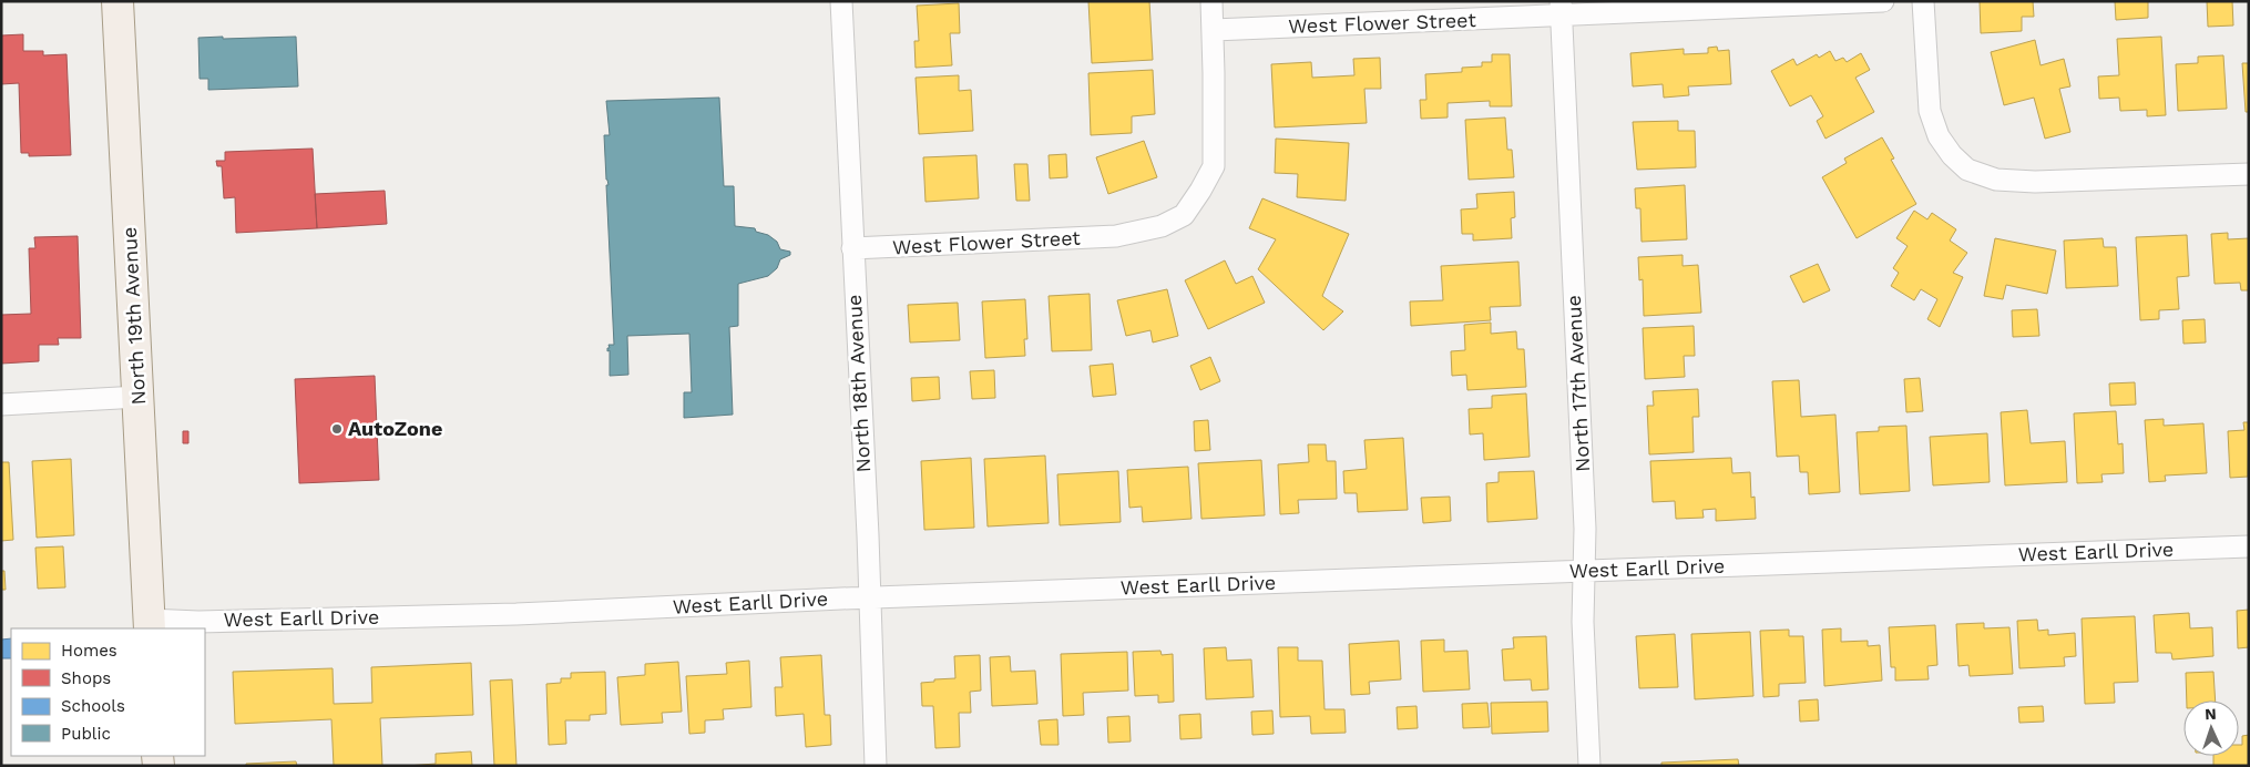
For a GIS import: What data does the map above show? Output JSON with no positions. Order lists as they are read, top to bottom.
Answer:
{
  "streets": {
    "main road": ["North 19th Avenue"],
    "street": [
      "West Flower Street",
      "North 18th Avenue",
      "North 17th Avenue",
      "West Earll Drive"
    ]
  },
  "crossings": [
    ["West Flower Street", "North 18th Avenue"],
    ["West Flower Street", "North 17th Avenue"],
    ["North 19th Avenue", "West Earll Drive"],
    ["North 18th Avenue", "West Earll Drive"],
    ["North 17th Avenue", "West Earll Drive"]
  ],
  "places": ["AutoZone"],
  "legend": [
    "Homes",
    "Shops",
    "Schools",
    "Public"
  ],
  "north": "top"
}
